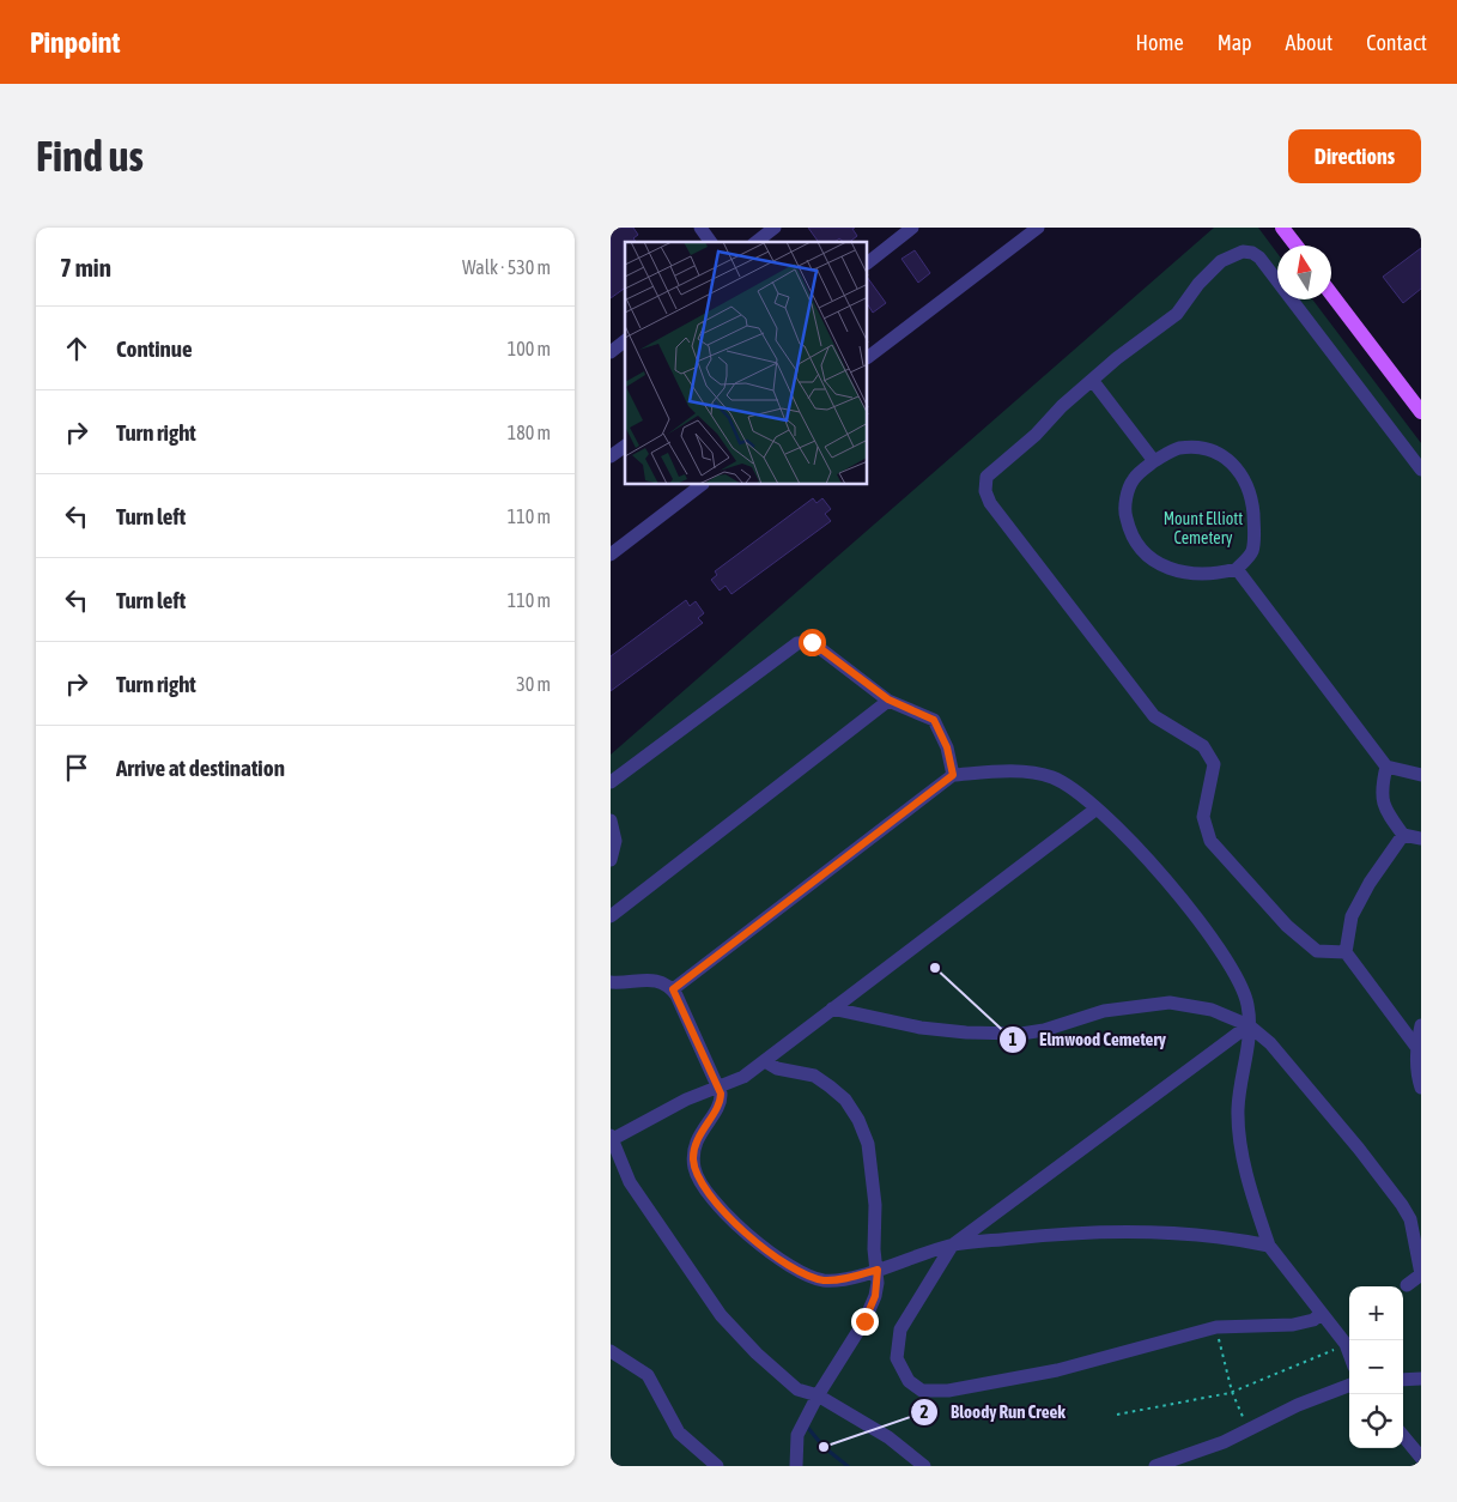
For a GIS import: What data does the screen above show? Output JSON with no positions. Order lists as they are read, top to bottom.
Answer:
{
  "parks": ["Mount Elliott Cemetery"],
  "places": ["Elmwood Cemetery", "Bloody Run Creek"],
  "north": "top",
  "page": {
    "header": "Pinpoint",
    "nav": [
      "Home",
      "Map",
      "About",
      "Contact"
    ],
    "buttons": "Directions",
    "title": "Find us",
    "heading": ["7 min", "Walk · 530 m"],
    "list": [
      ["Continue", "100 m"],
      ["Turn right", "180 m"],
      ["Turn left", "110 m"],
      ["Turn left", "110 m"],
      ["Turn right", "30 m"],
      "Arrive at destination"
    ],
    "map_buttons": ["+", "−"]
  }
}
